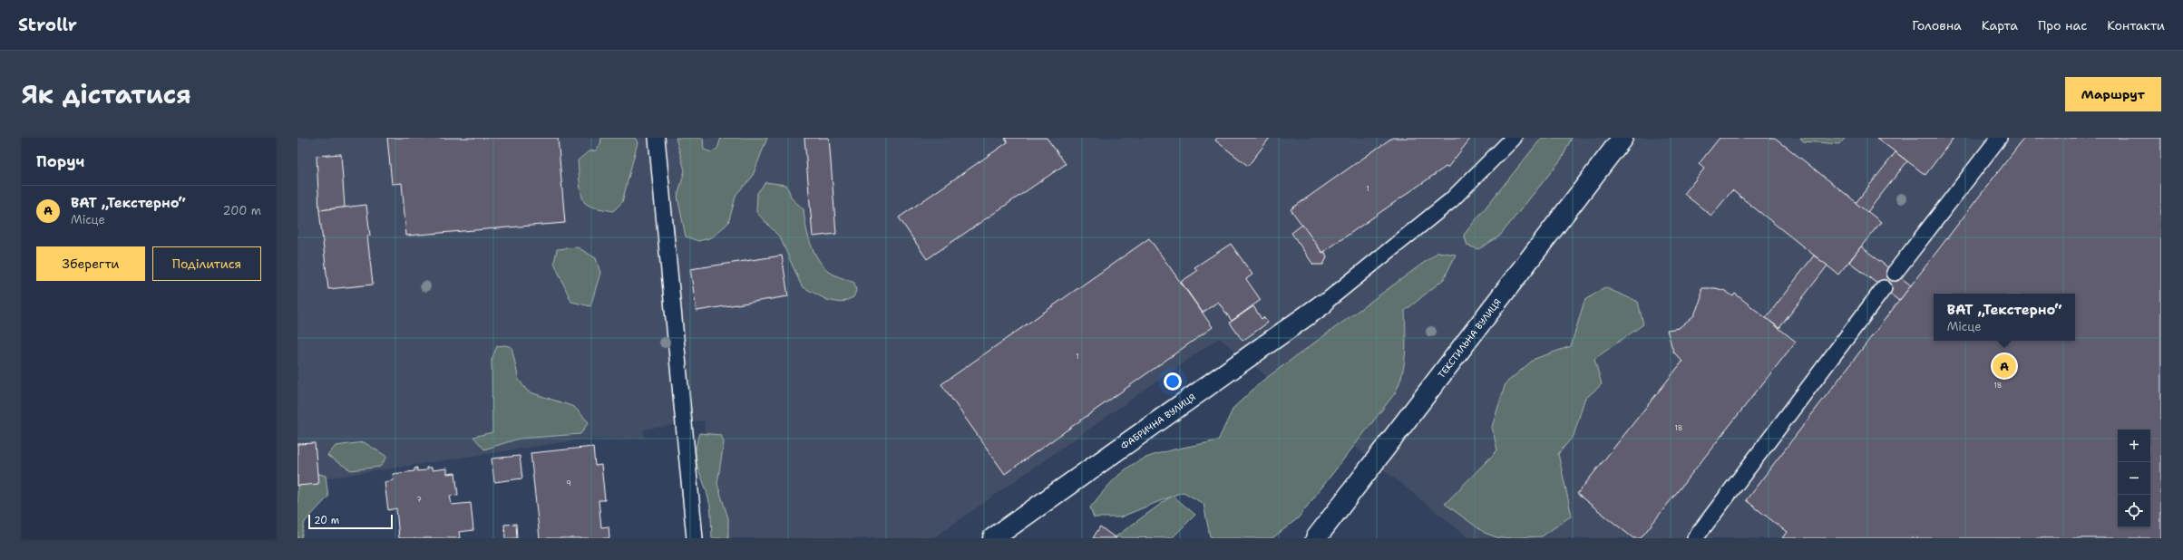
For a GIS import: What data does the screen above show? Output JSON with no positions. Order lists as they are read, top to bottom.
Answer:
{
  "streets": {
    "street": ["ТЕКСТИЛЬНА ВУЛИЦЯ", "ФАБРИЧНА ВУЛИЦЯ"]
  },
  "house_numbers": [
    "1",
    "1",
    "18",
    "18",
    "9",
    "7"
  ],
  "scale_bar": "20 m",
  "page": {
    "header": "Strollr",
    "nav": [
      "Головна",
      "Карта",
      "Про нас",
      "Контакти"
    ],
    "title": "Як дістатися",
    "buttons": [
      "Маршрут",
      ["Зберегти", "Поділитися"]
    ],
    "heading": "Поруч",
    "list": [
      {
        "mark": "A",
        "name": "ВАТ „Текстерно“",
        "note": "Місце",
        "value": "200 m"
      }
    ],
    "popup": ["ВАТ „Текстерно“", "Місце"],
    "pins": "A",
    "map_buttons": ["+", "−"],
    "scale": "20 m"
  }
}
